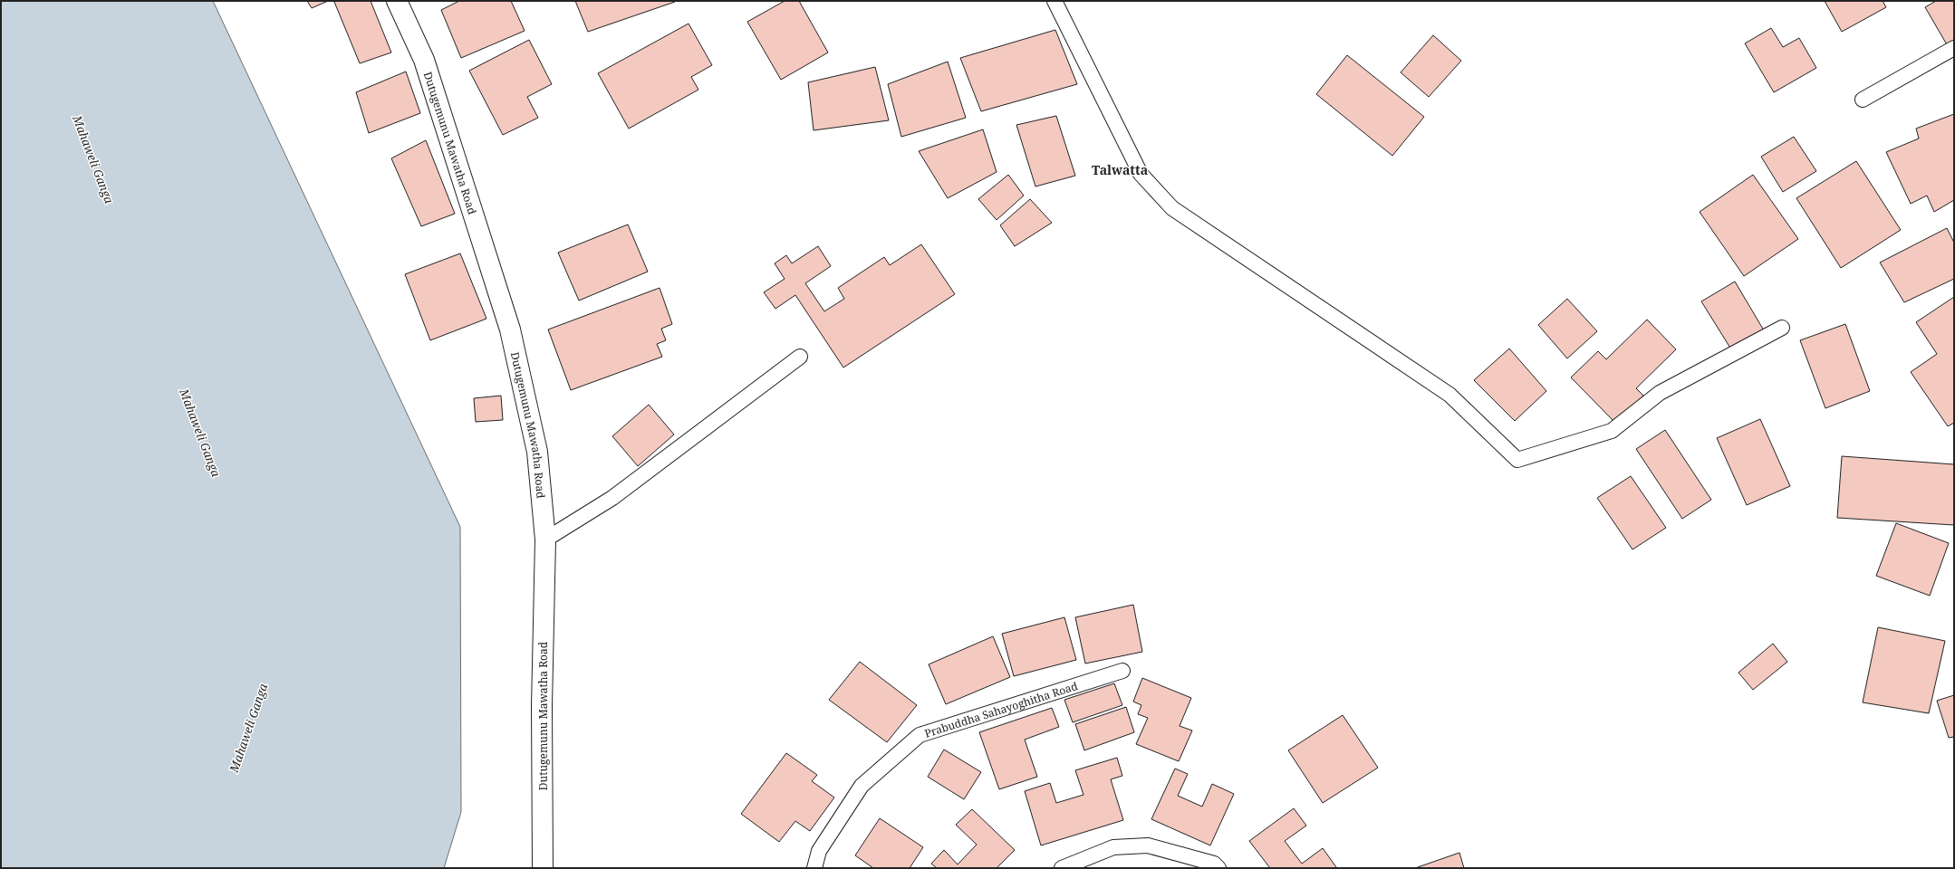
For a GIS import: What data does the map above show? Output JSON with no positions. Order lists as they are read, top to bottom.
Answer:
{
  "streets": {
    "street": ["Dutugemunu Mawatha Road"],
    "lane": ["Prabuddha Sahayoghitha Road"]
  },
  "districts": ["Talwatta"],
  "water": ["Mahaweli Ganga"]
}
